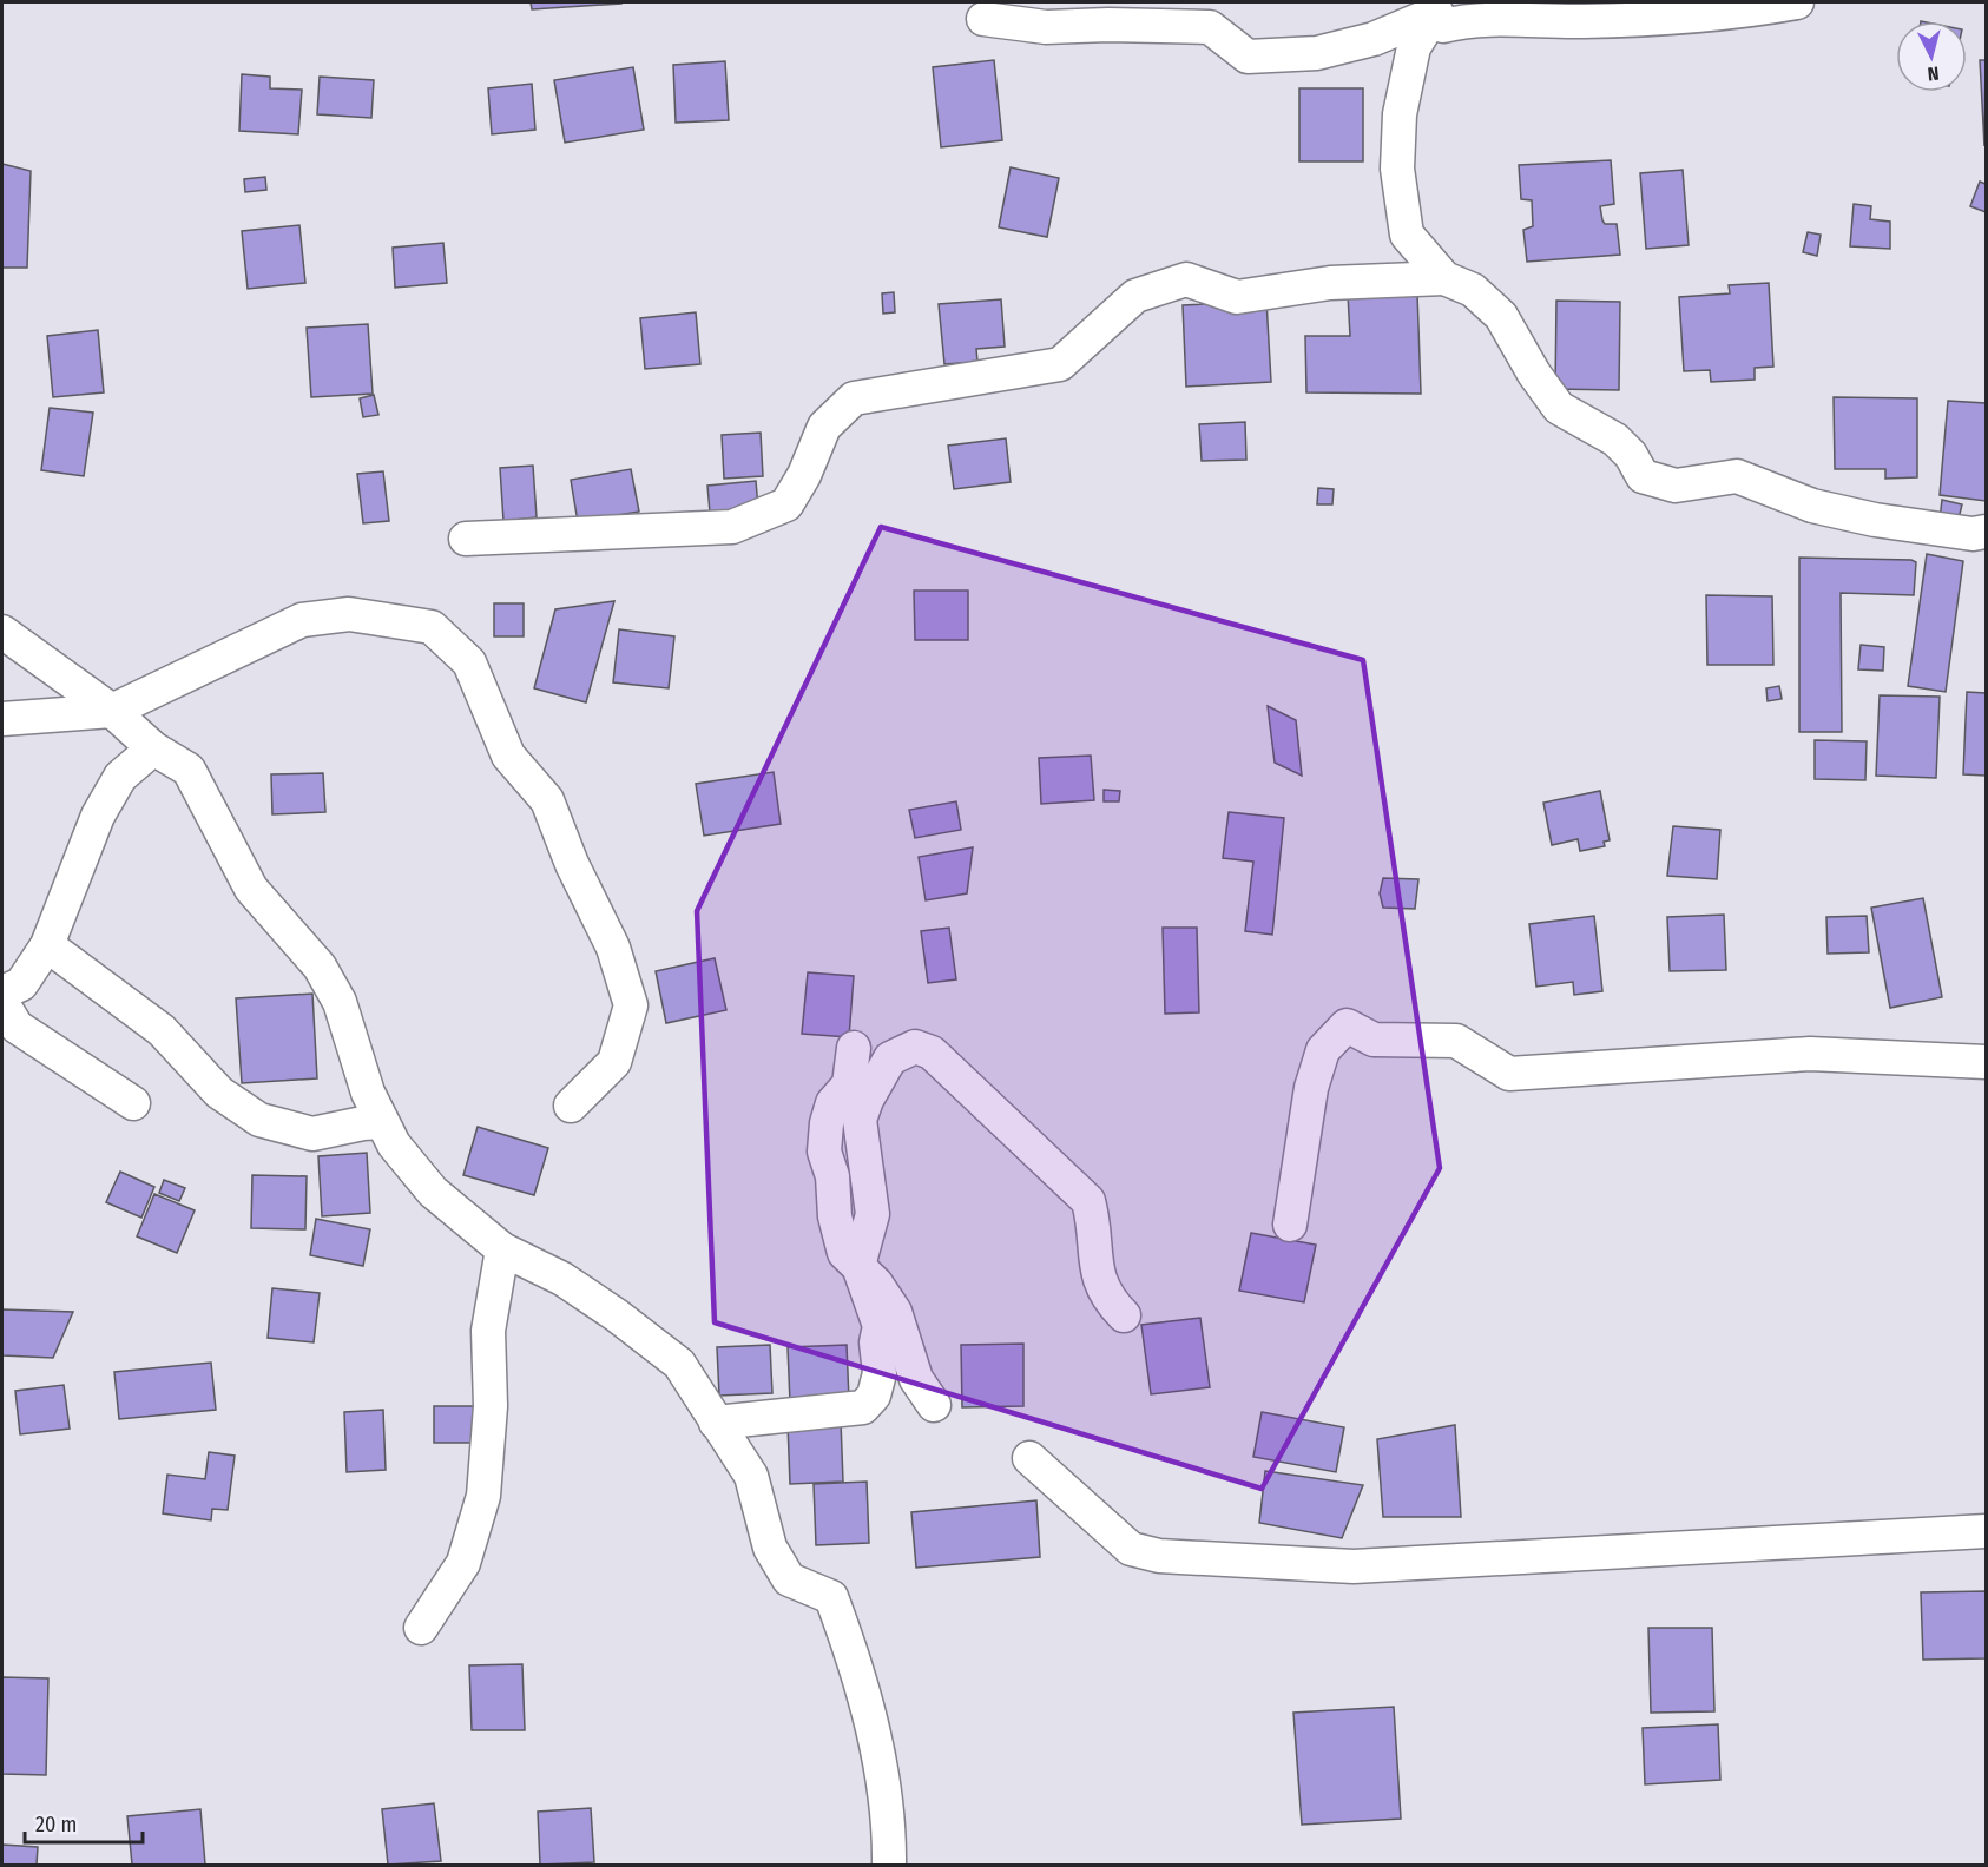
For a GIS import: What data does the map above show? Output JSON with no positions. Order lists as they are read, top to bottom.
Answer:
{
  "scale_bar": "20 m",
  "north": "bottom"
}
